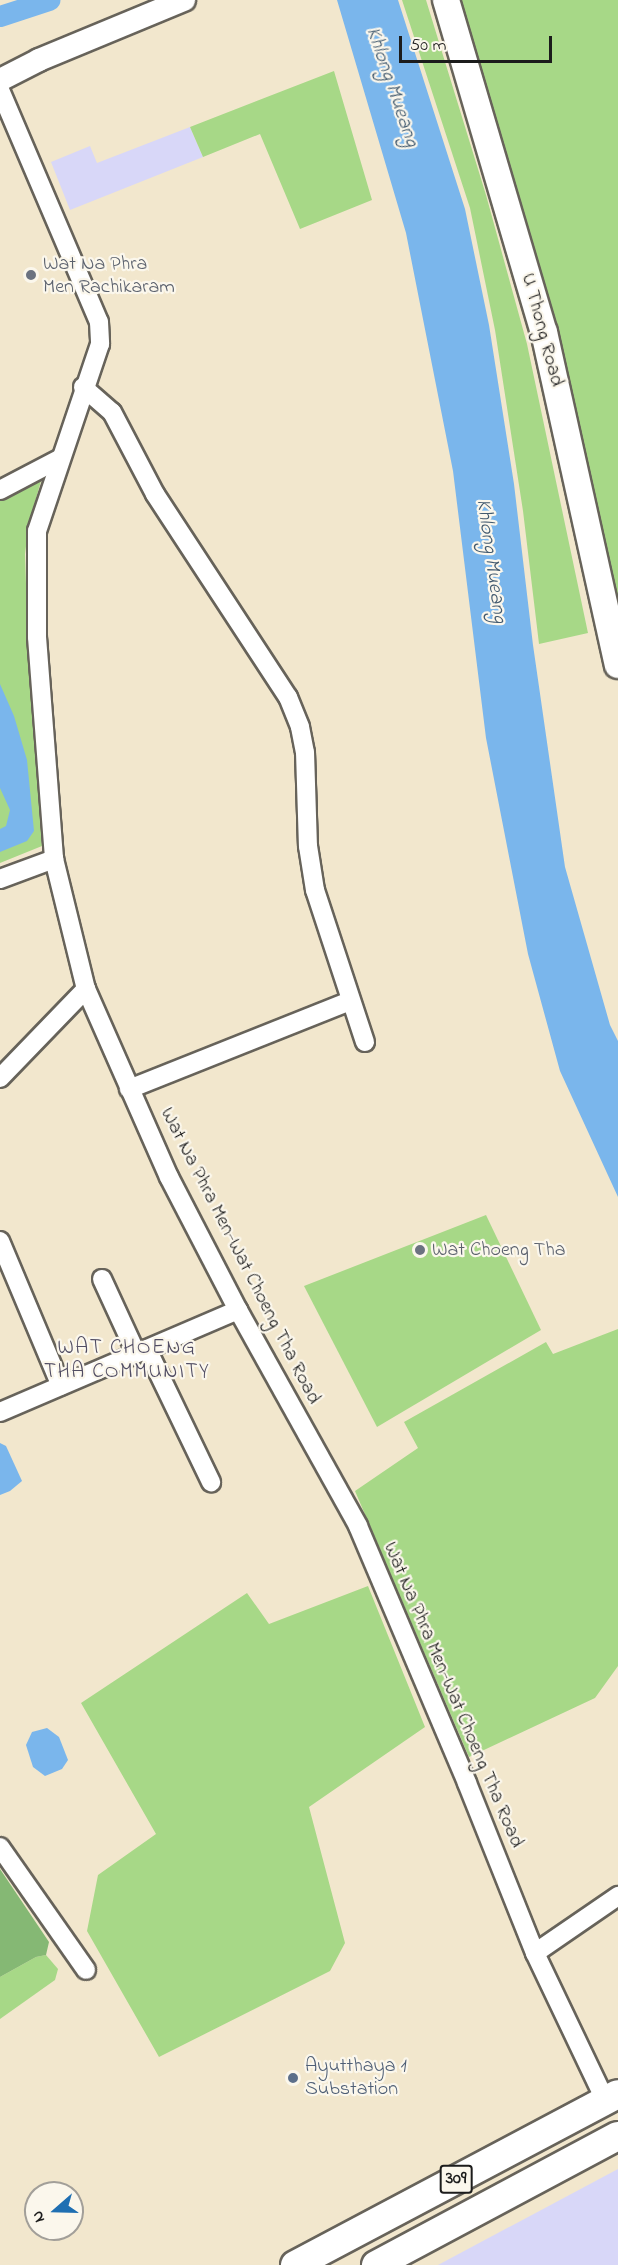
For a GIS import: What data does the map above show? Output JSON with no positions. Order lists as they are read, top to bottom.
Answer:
{
  "streets": {
    "main road": ["U Thong Road", "309"],
    "street": ["Wat Na Phra Men-Wat Choeng Tha Road"]
  },
  "crossings": [
    ["Wat Na Phra Men-Wat Choeng Tha Road", "309"]
  ],
  "districts": ["WAT CHOENG THA COMMUNITY"],
  "water": ["Khlong Mueang"],
  "places": ["Wat Na Phra Men Rachikaram", "Wat Choeng Tha", "Ayutthaya 1 Substation"],
  "scale_bar": "50 m",
  "north": "left"
}
